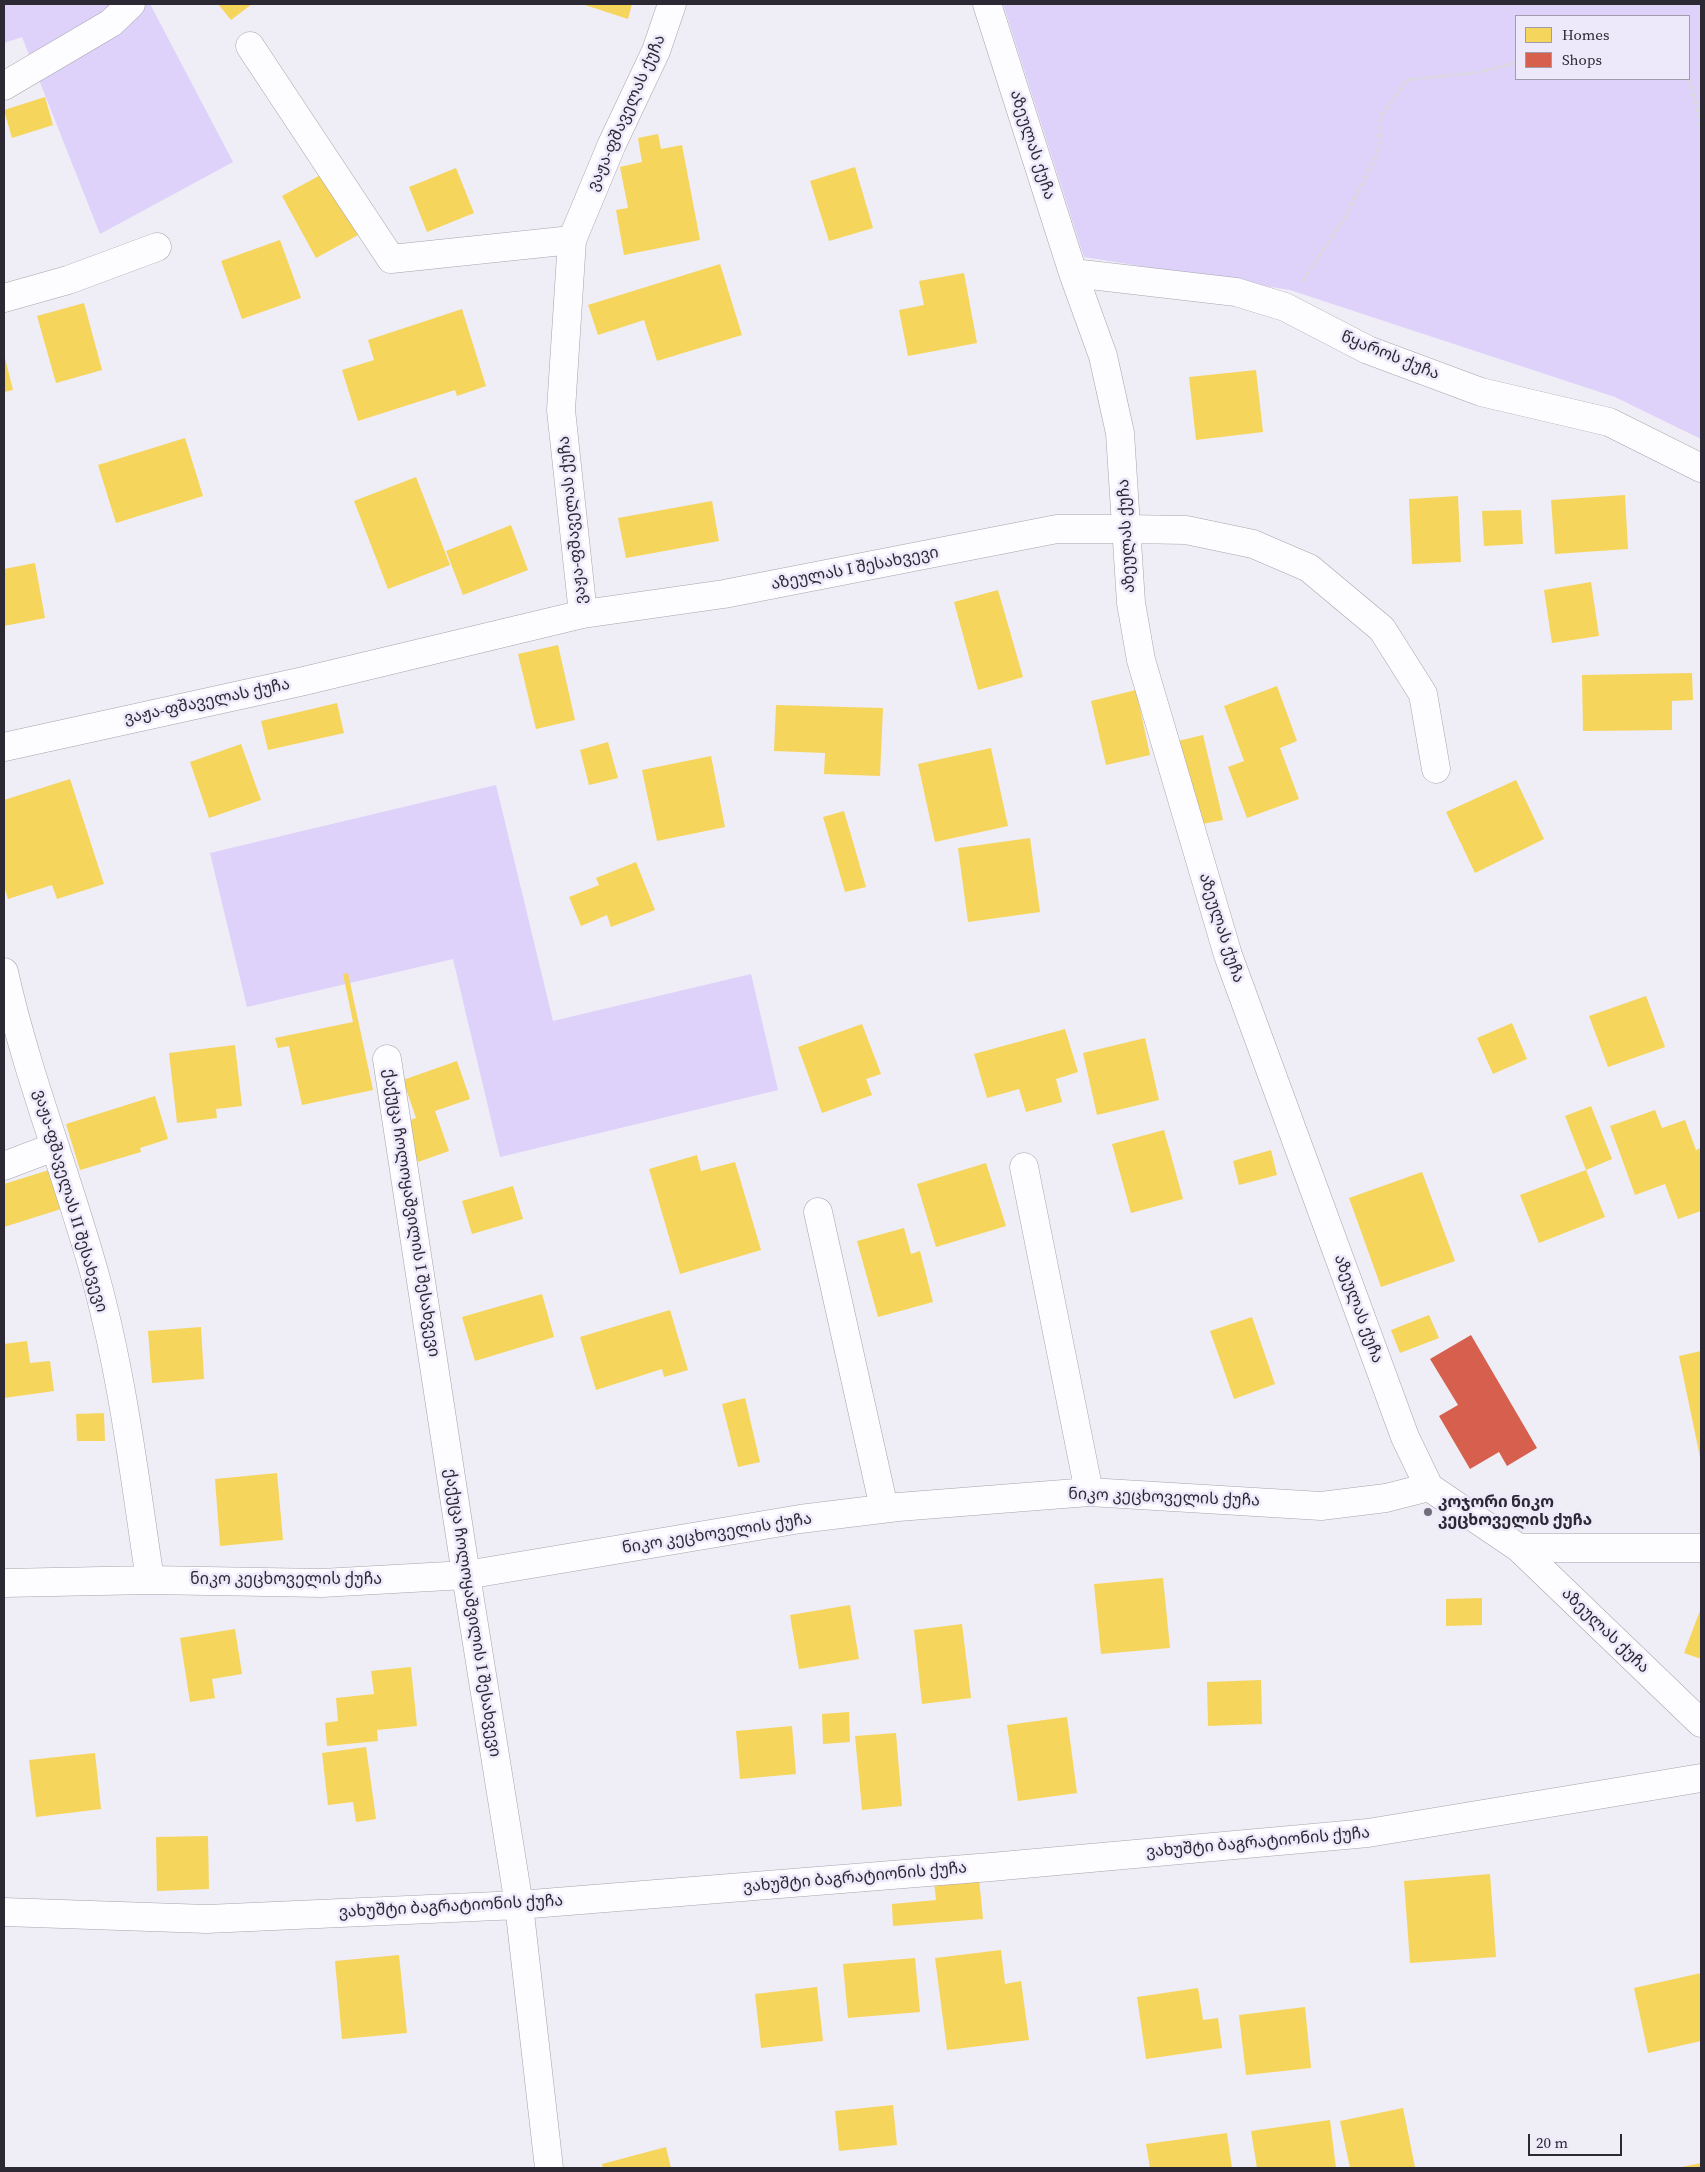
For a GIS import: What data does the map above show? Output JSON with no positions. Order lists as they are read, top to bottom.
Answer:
{
  "streets": {
    "street": [
      "ვაჟა-ფშაველას ქუჩა",
      "აზეულას ქუჩა",
      "წყაროს ქუჩა",
      "აზეულას I შესახვევი",
      "ვაჟა-ფშაველას II შესახვევი",
      "ქაქუცა ჩოლოყაშვილის I შესახვევი",
      "ნიკო კეცხოველის ქუჩა",
      "ვახუშტი ბაგრატიონის ქუჩა"
    ]
  },
  "crossings": [
    ["ვაჟა-ფშაველას ქუჩა", "აზეულას I შესახვევი"],
    ["აზეულას ქუჩა", "წყაროს ქუჩა"],
    ["აზეულას ქუჩა", "აზეულას I შესახვევი"],
    ["აზეულას ქუჩა", "ნიკო კეცხოველის ქუჩა"],
    ["ვაჟა-ფშაველას II შესახვევი", "ნიკო კეცხოველის ქუჩა"],
    ["ქაქუცა ჩოლოყაშვილის I შესახვევი", "ნიკო კეცხოველის ქუჩა"],
    ["ქაქუცა ჩოლოყაშვილის I შესახვევი", "ვახუშტი ბაგრატიონის ქუჩა"]
  ],
  "places": ["კოჯორი ნიკო კეცხოველის ქუჩა"],
  "legend": ["Homes", "Shops"],
  "scale_bar": "20 m"
}
